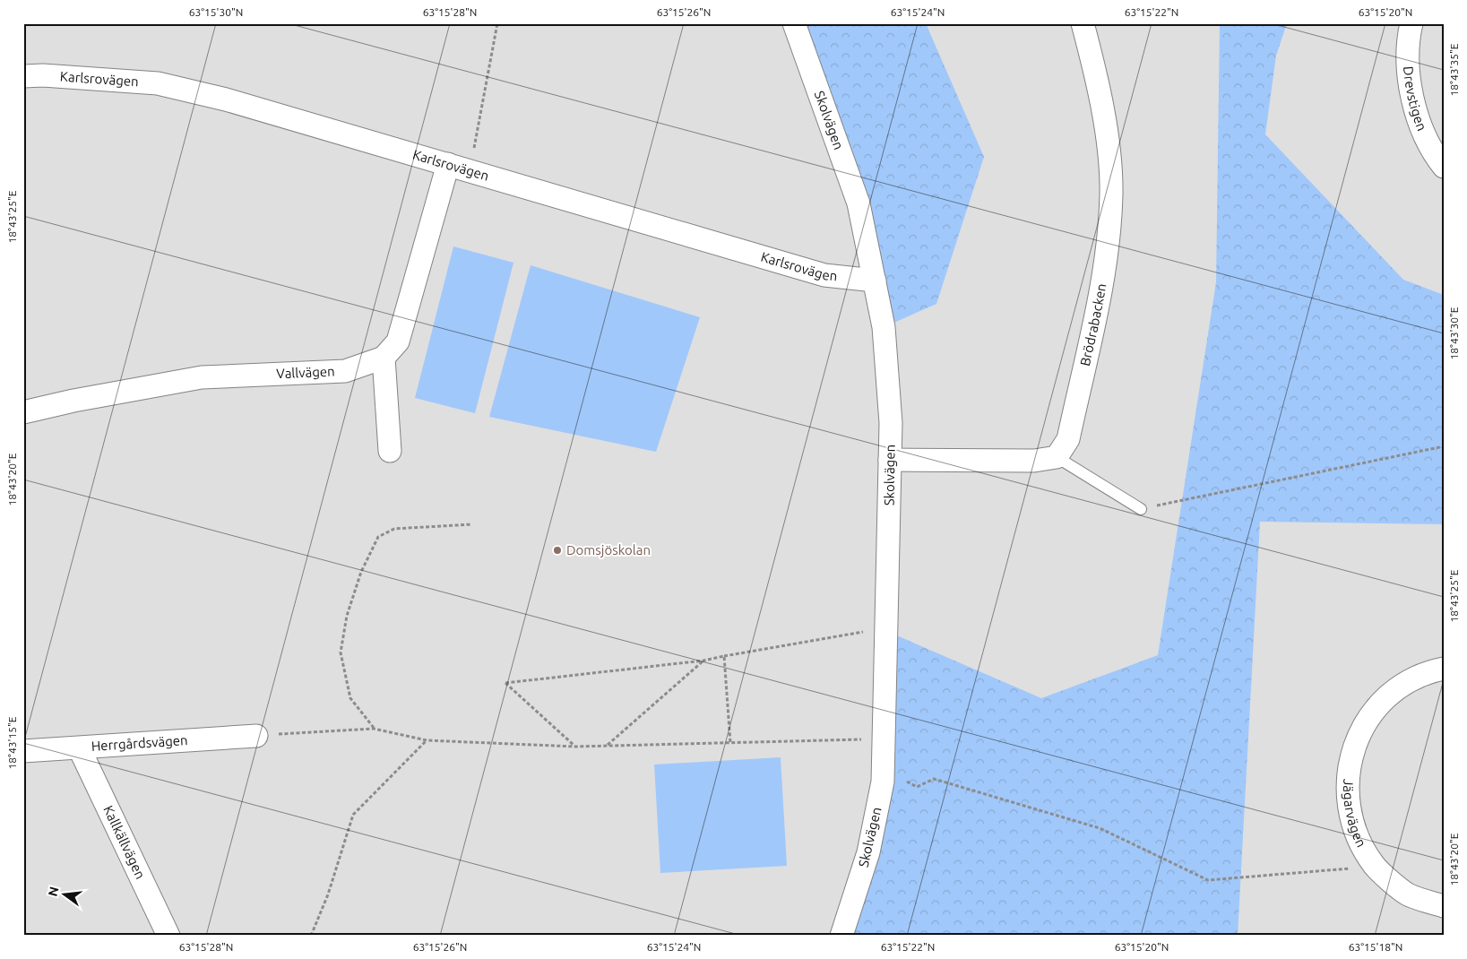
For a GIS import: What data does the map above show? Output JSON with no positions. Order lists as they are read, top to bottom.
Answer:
{
  "streets": {
    "street": [
      "Karlsrovägen",
      "Drevstigen",
      "Skolvägen",
      "Brödrabacken",
      "Vallvägen",
      "Herrgårdsvägen",
      "Jägarvägen",
      "Kallkällvägen"
    ]
  },
  "crossings": [
    ["Karlsrovägen", "Skolvägen"],
    ["Herrgårdsvägen", "Kallkällvägen"]
  ],
  "places": ["Domsjöskolan"],
  "north": "left",
  "coordinates": [
    "63°15'30\"N",
    "63°15'28\"N",
    "63°15'26\"N",
    "63°15'24\"N",
    "63°15'22\"N",
    "63°15'20\"N",
    "18°43'35\"E",
    "18°43'25\"E",
    "18°43'30\"E",
    "18°43'20\"E",
    "18°43'15\"E",
    "63°15'18\"N"
  ]
}
